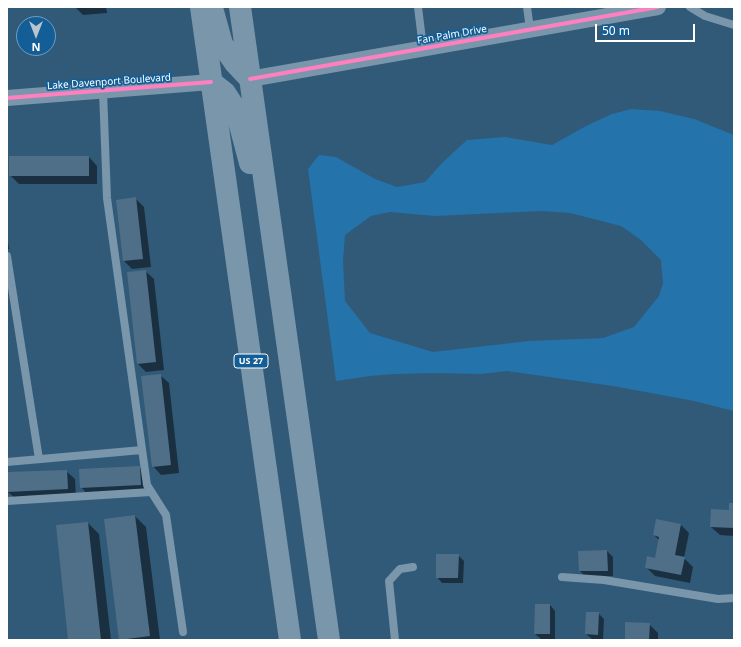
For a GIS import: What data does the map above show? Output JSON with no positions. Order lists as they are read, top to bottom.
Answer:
{
  "streets": {
    "highway": ["US 27"],
    "street": ["Fan Palm Drive", "Lake Davenport Boulevard"]
  },
  "crossings": [
    ["Lake Davenport Boulevard", "US 27"]
  ],
  "scale_bar": "50 m",
  "north": "bottom"
}
